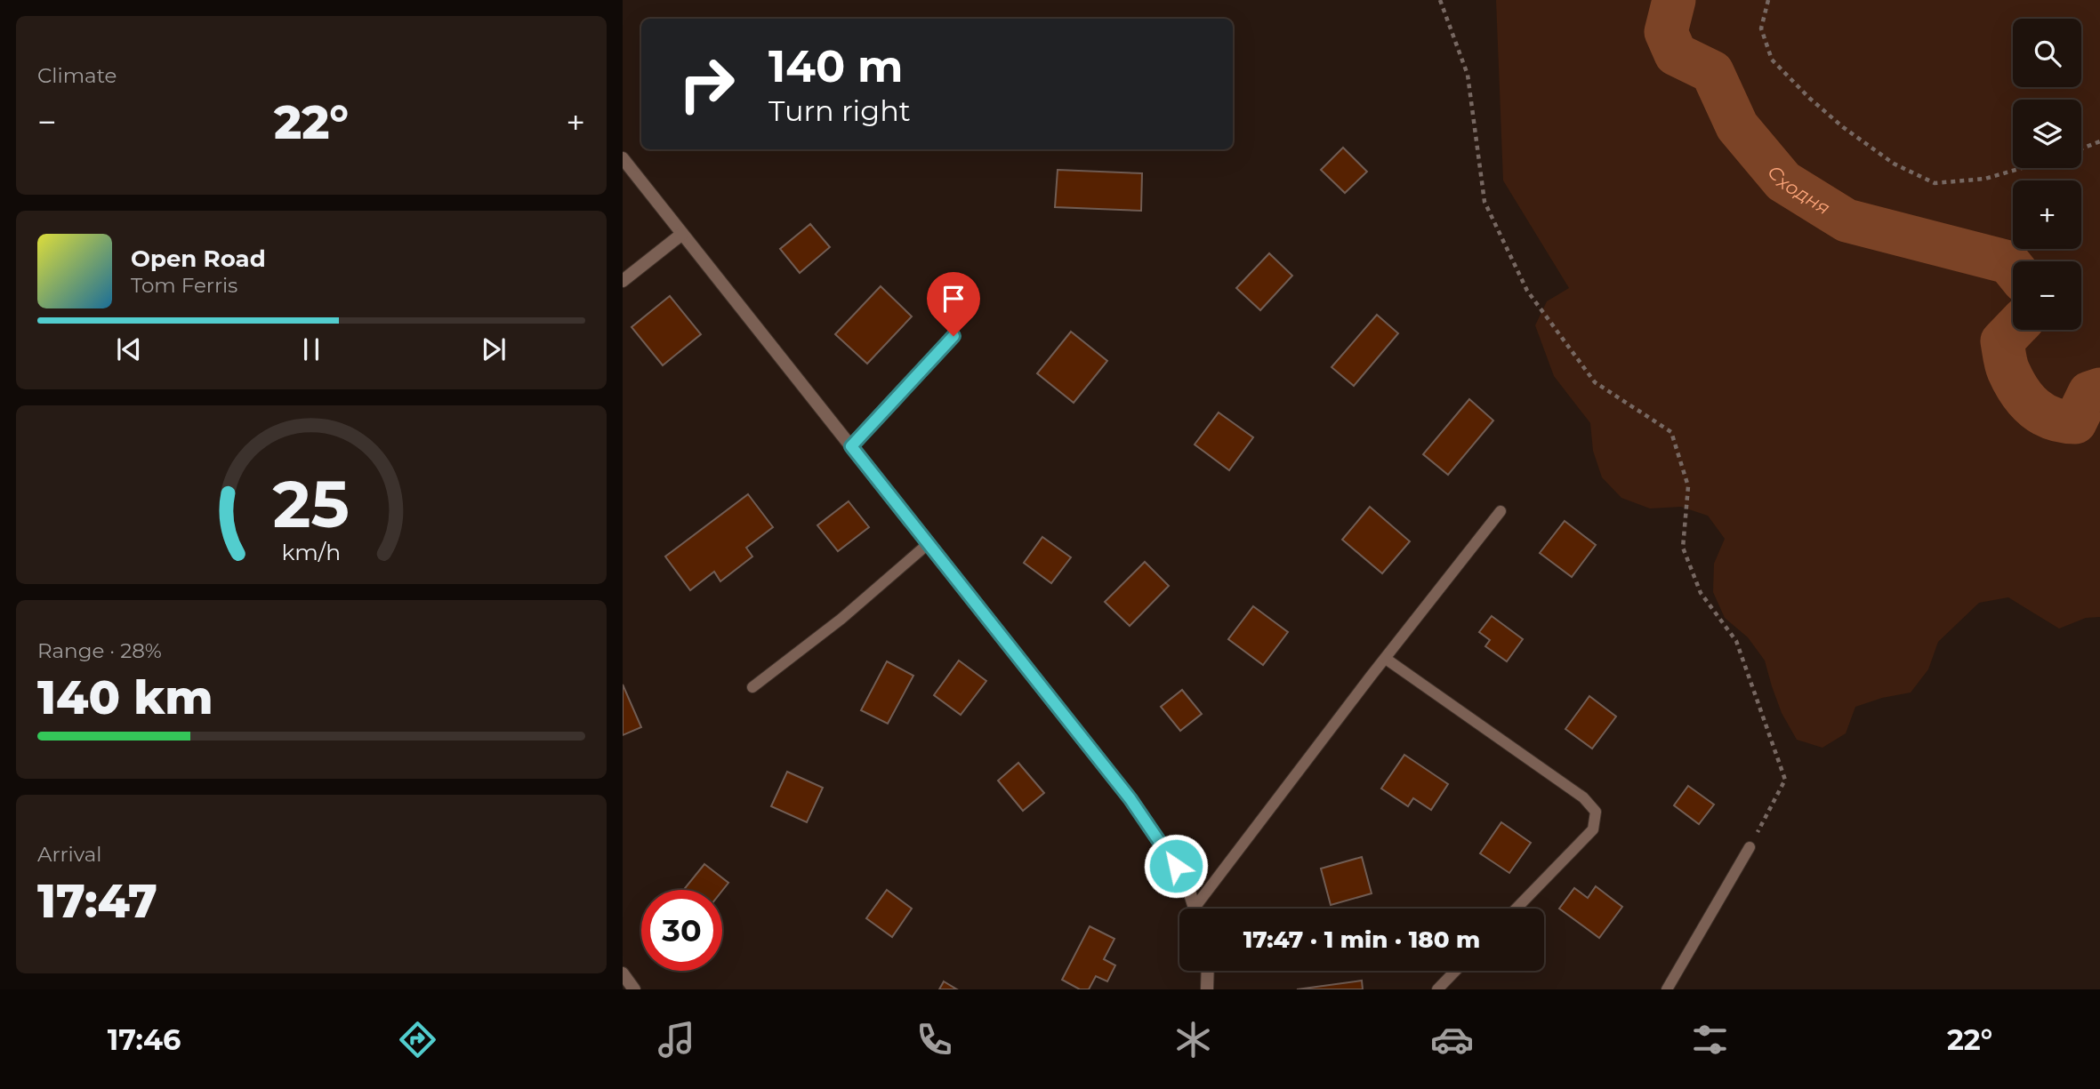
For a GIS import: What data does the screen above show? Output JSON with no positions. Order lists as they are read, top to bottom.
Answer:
{
  "water": ["Сходня"],
  "page": {
    "tile": [
      "Climate",
      ["Range · 28%", "140 km"],
      ["Arrival", "17:47"]
    ],
    "map_buttons": ["+", "−"],
    "turn": ["140 m", "Turn right"],
    "heat": ["−", "22°", "+"],
    "song": ["Open Road", "Tom Ferris"],
    "limit": "30",
    "trip": "17:47 · 1 min · 180 m",
    "tabs": ["17:46", "22°"],
    "gauge": ["25", "km/h"]
  }
}
